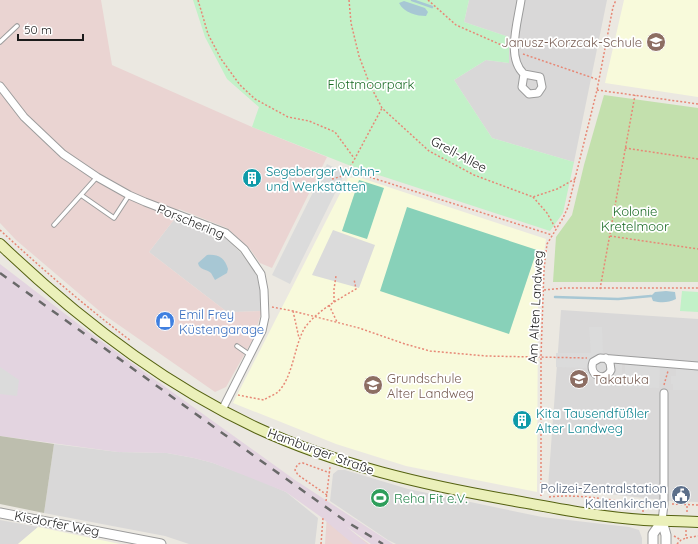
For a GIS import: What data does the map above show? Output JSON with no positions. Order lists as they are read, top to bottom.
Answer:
{
  "streets": {
    "main road": ["Hamburger Straße"],
    "street": ["Porschering", "Kisdorfer Weg"],
    "path": ["Grell-Allee", "Am Alten Landweg"]
  },
  "crossings": [
    ["Porschering", "Hamburger Straße"]
  ],
  "parks": ["Flottmoorpark", "Kolonie Kretelmoor"],
  "places": {
    "school or university": ["Janusz-Korzcak-Schule", "Takatuka", "Grundschule Alter Landweg"],
    "building": ["Segeberger Wohn- und Werkstätten", "Kita Tausendfüßler Alter Landweg"],
    "shop": ["Emil Frey Küstengarage"],
    "public building": ["Polizei-Zentralstation Kaltenkirchen"],
    "sports": ["Reha Fit e.V."]
  },
  "scale_bar": "50 m"
}
